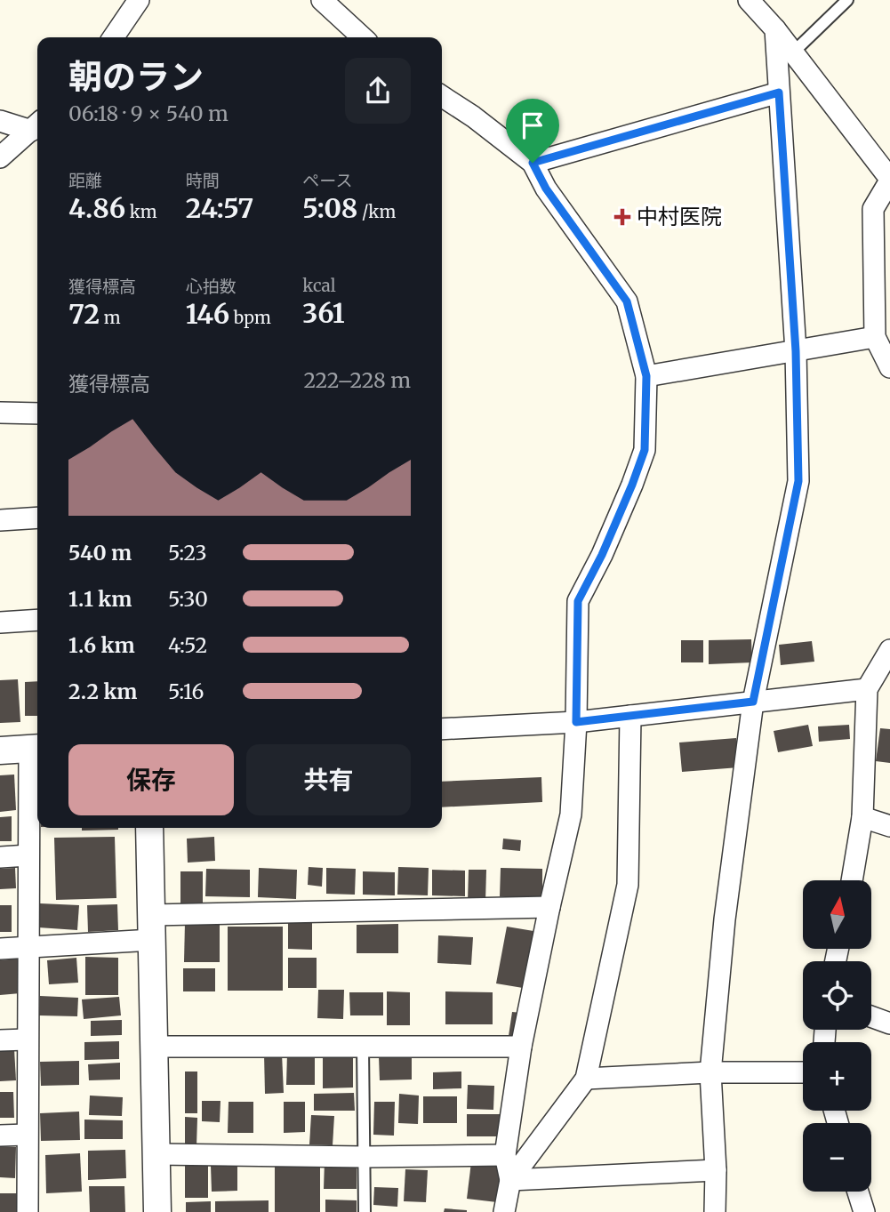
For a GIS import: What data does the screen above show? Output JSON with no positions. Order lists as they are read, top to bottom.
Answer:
{
  "places": {
    "health": ["中村医院"]
  },
  "north": "top",
  "page": {
    "heading": ["朝のラン", "06:18 · 9 × 540 m"],
    "stats": [
      ["距離", "4.86 km"],
      ["時間", "24:57"],
      ["ペース", "5:08 /km"],
      ["獲得標高", "72 m"],
      ["心拍数", "146 bpm"],
      ["kcal", "361"]
    ],
    "chart": ["獲得標高", "222–228 m"],
    "list": [
      {
        "name": "540 m",
        "note": "5:23"
      },
      {
        "name": "1.1 km",
        "note": "5:30"
      },
      {
        "name": "1.6 km",
        "note": "4:52"
      },
      {
        "name": "2.2 km",
        "note": "5:16"
      }
    ],
    "buttons": ["保存", "共有"],
    "map_buttons": ["+", "−"]
  }
}
